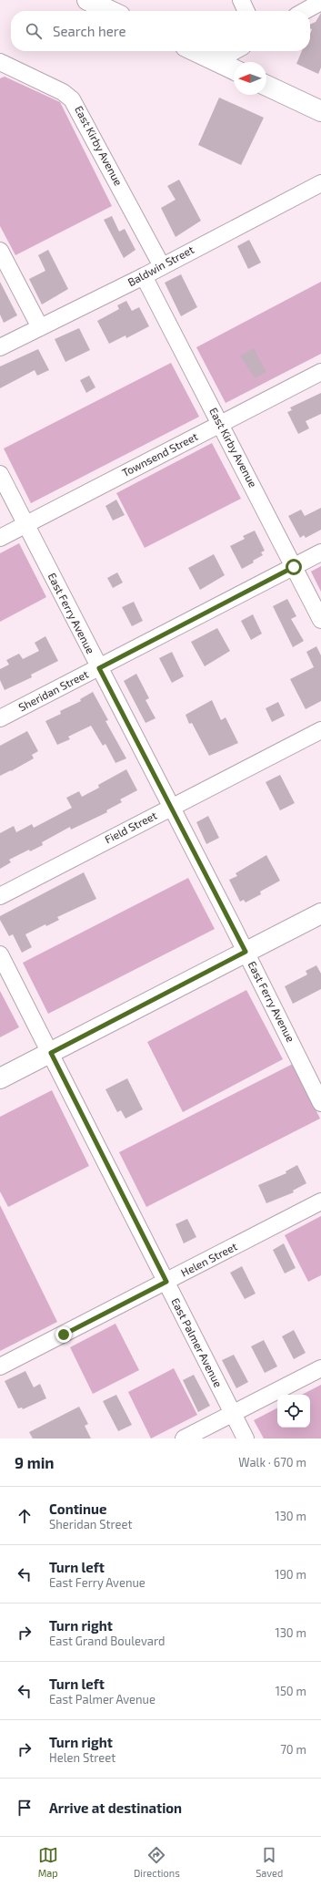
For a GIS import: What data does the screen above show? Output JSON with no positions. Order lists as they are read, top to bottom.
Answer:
{
  "streets": {
    "street": [
      "East Kirby Avenue",
      "Baldwin Street",
      "Townsend Street",
      "East Ferry Avenue",
      "Sheridan Street",
      "Field Street",
      "Helen Street",
      "East Palmer Avenue"
    ]
  },
  "crossings": [
    ["East Kirby Avenue", "Baldwin Street"],
    ["East Kirby Avenue", "Townsend Street"],
    ["East Kirby Avenue", "Sheridan Street"],
    ["Townsend Street", "East Ferry Avenue"],
    ["East Ferry Avenue", "Sheridan Street"],
    ["East Ferry Avenue", "Field Street"],
    ["Helen Street", "East Palmer Avenue"]
  ],
  "north": "left",
  "page": {
    "search": "Search here",
    "heading": ["9 min", "Walk · 670 m"],
    "list": [
      ["Continue", "Sheridan Street", "130 m"],
      ["Turn left", "East Ferry Avenue", "190 m"],
      ["Turn right", "East Grand Boulevard", "130 m"],
      ["Turn left", "East Palmer Avenue", "150 m"],
      ["Turn right", "Helen Street", "70 m"],
      "Arrive at destination"
    ],
    "nav": ["Map", "Directions", "Saved"]
  }
}
